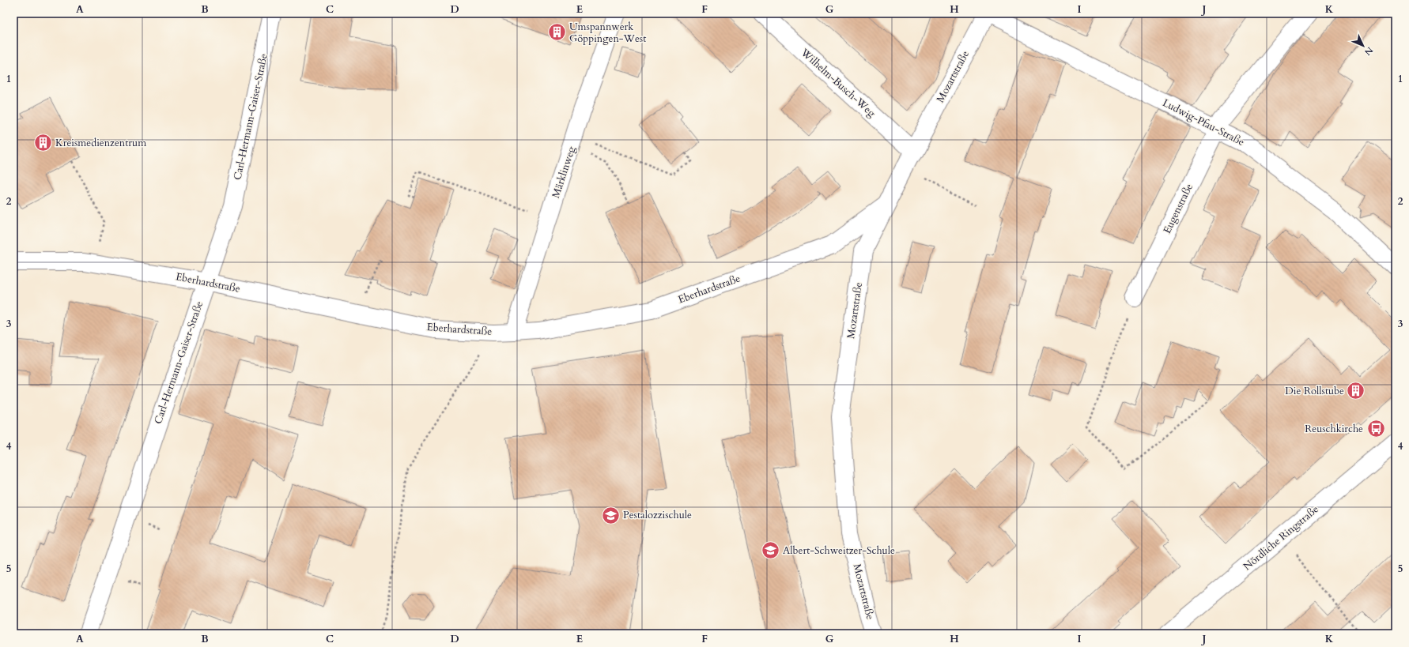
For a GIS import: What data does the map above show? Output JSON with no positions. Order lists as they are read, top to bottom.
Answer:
{
  "streets": {
    "street": [
      "Mozartstraße",
      "Wilhelm-Busch-Weg",
      "Carl-Hermann-Gaiser-Straße",
      "Ludwig-Pfau-Straße",
      "Märklinweg",
      "Eugenstraße",
      "Eberhardstraße",
      "Nördliche Ringstraße"
    ]
  },
  "crossings": [
    ["Mozartstraße", "Wilhelm-Busch-Weg"],
    ["Mozartstraße", "Ludwig-Pfau-Straße"],
    ["Mozartstraße", "Eberhardstraße"],
    ["Carl-Hermann-Gaiser-Straße", "Eberhardstraße"],
    ["Ludwig-Pfau-Straße", "Eugenstraße"],
    ["Märklinweg", "Eberhardstraße"]
  ],
  "places": {
    "building": ["Umspannwerk Göppingen-West", "Kreismedienzentrum", "Die Rollstube"],
    "bus stop": ["Reuschkirche"],
    "school or university": ["Pestalozzischule", "Albert-Schweitzer-Schule"]
  },
  "north": "bottom right",
  "grid": {
    "columns": [
      "A",
      "B",
      "C",
      "D",
      "E",
      "F",
      "G",
      "H",
      "I",
      "J",
      "K"
    ],
    "rows": [
      "1",
      "2",
      "3",
      "4",
      "5"
    ]
  }
}
